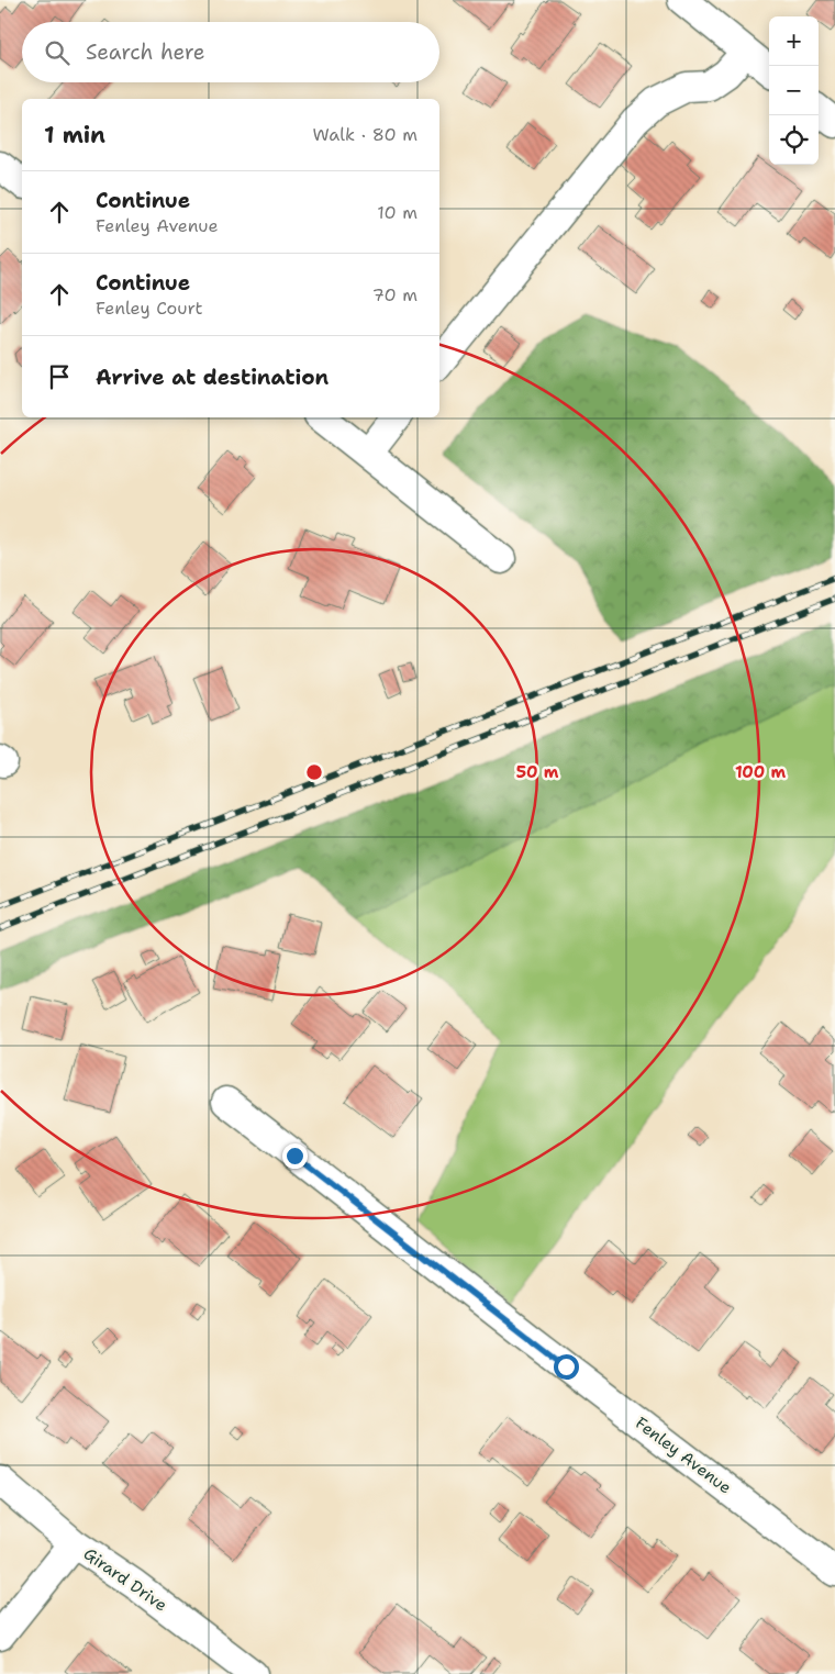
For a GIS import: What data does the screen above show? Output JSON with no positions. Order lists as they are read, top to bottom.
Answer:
{
  "streets": {
    "street": ["Fenley Avenue", "Girard Drive"]
  },
  "page": {
    "map_buttons": ["+", "−"],
    "search": "Search here",
    "heading": ["1 min", "Walk · 80 m"],
    "list": [
      ["Continue", "Fenley Avenue", "10 m"],
      ["Continue", "Fenley Court", "70 m"],
      "Arrive at destination"
    ]
  },
  "rings": ["50 m", "100 m"]
}
